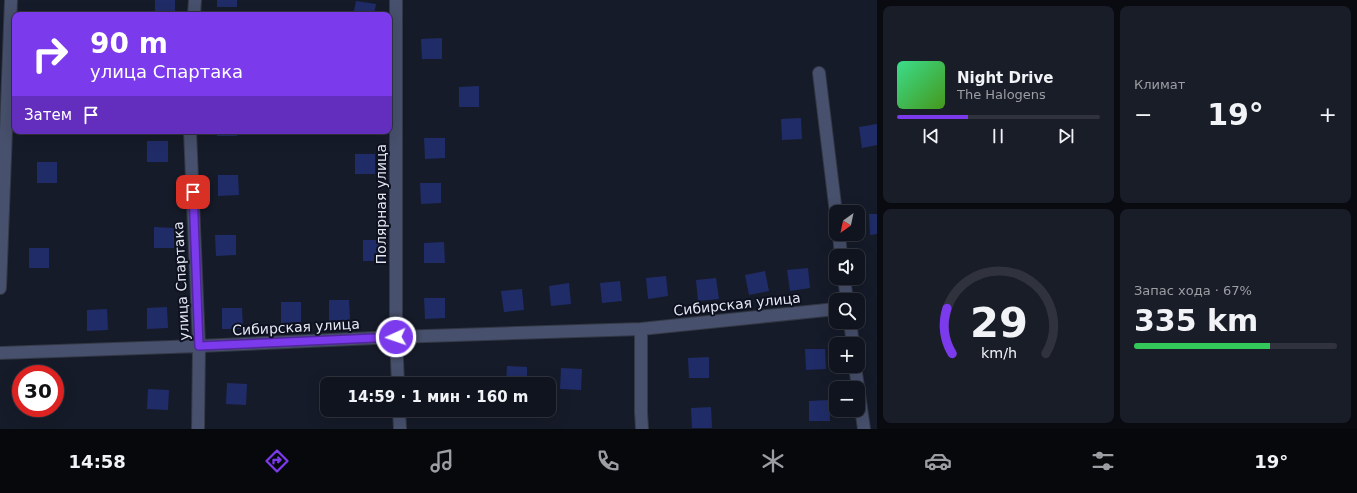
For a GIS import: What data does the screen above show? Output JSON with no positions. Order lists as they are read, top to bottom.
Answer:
{
  "streets": {
    "street": ["Полярная улица", "улица Спартака", "Сибирская улица"]
  },
  "crossings": [
    ["Полярная улица", "Сибирская улица"],
    ["улица Спартака", "Сибирская улица"]
  ],
  "north": "bottom left",
  "page": {
    "tile": [
      "Климат",
      ["Запас хода · 67%", "335 km"]
    ],
    "turn": ["90 m", "улица Спартака"],
    "song": ["Night Drive", "The Halogens"],
    "then": "Затем",
    "heat": ["−", "19°", "+"],
    "map_buttons": ["+", "−"],
    "limit": "30",
    "trip": "14:59 · 1 мин · 160 m",
    "tabs": ["14:58", "19°"],
    "gauge": ["29", "km/h"]
  }
}
